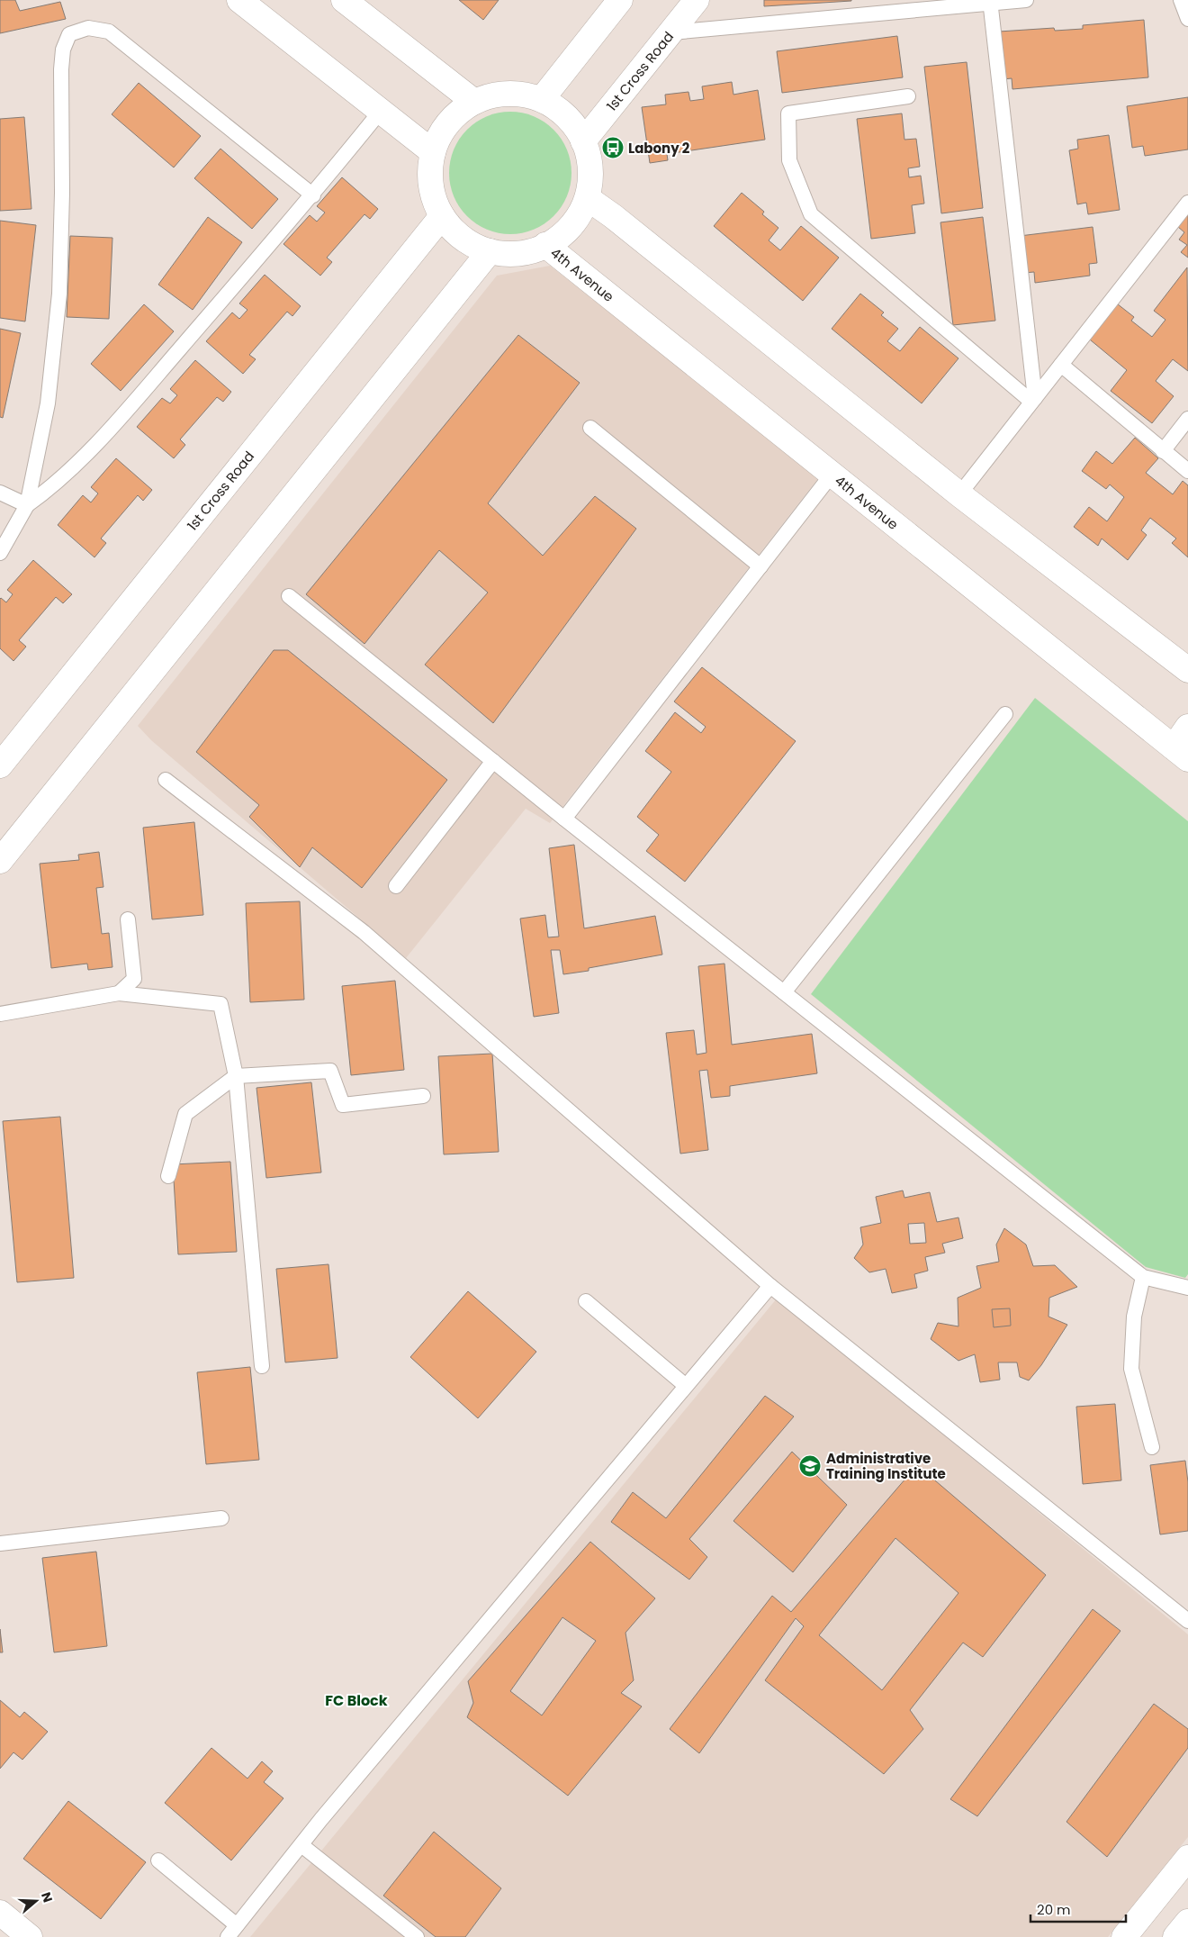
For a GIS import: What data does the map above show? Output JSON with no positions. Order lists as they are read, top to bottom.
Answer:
{
  "streets": {
    "main road": ["1st Cross Road", "4th Avenue"]
  },
  "districts": ["FC Block"],
  "places": {
    "bus stop": ["Labony 2"],
    "school or university": ["Administrative Training Institute"]
  },
  "scale_bar": "20 m",
  "north": "right"
}
